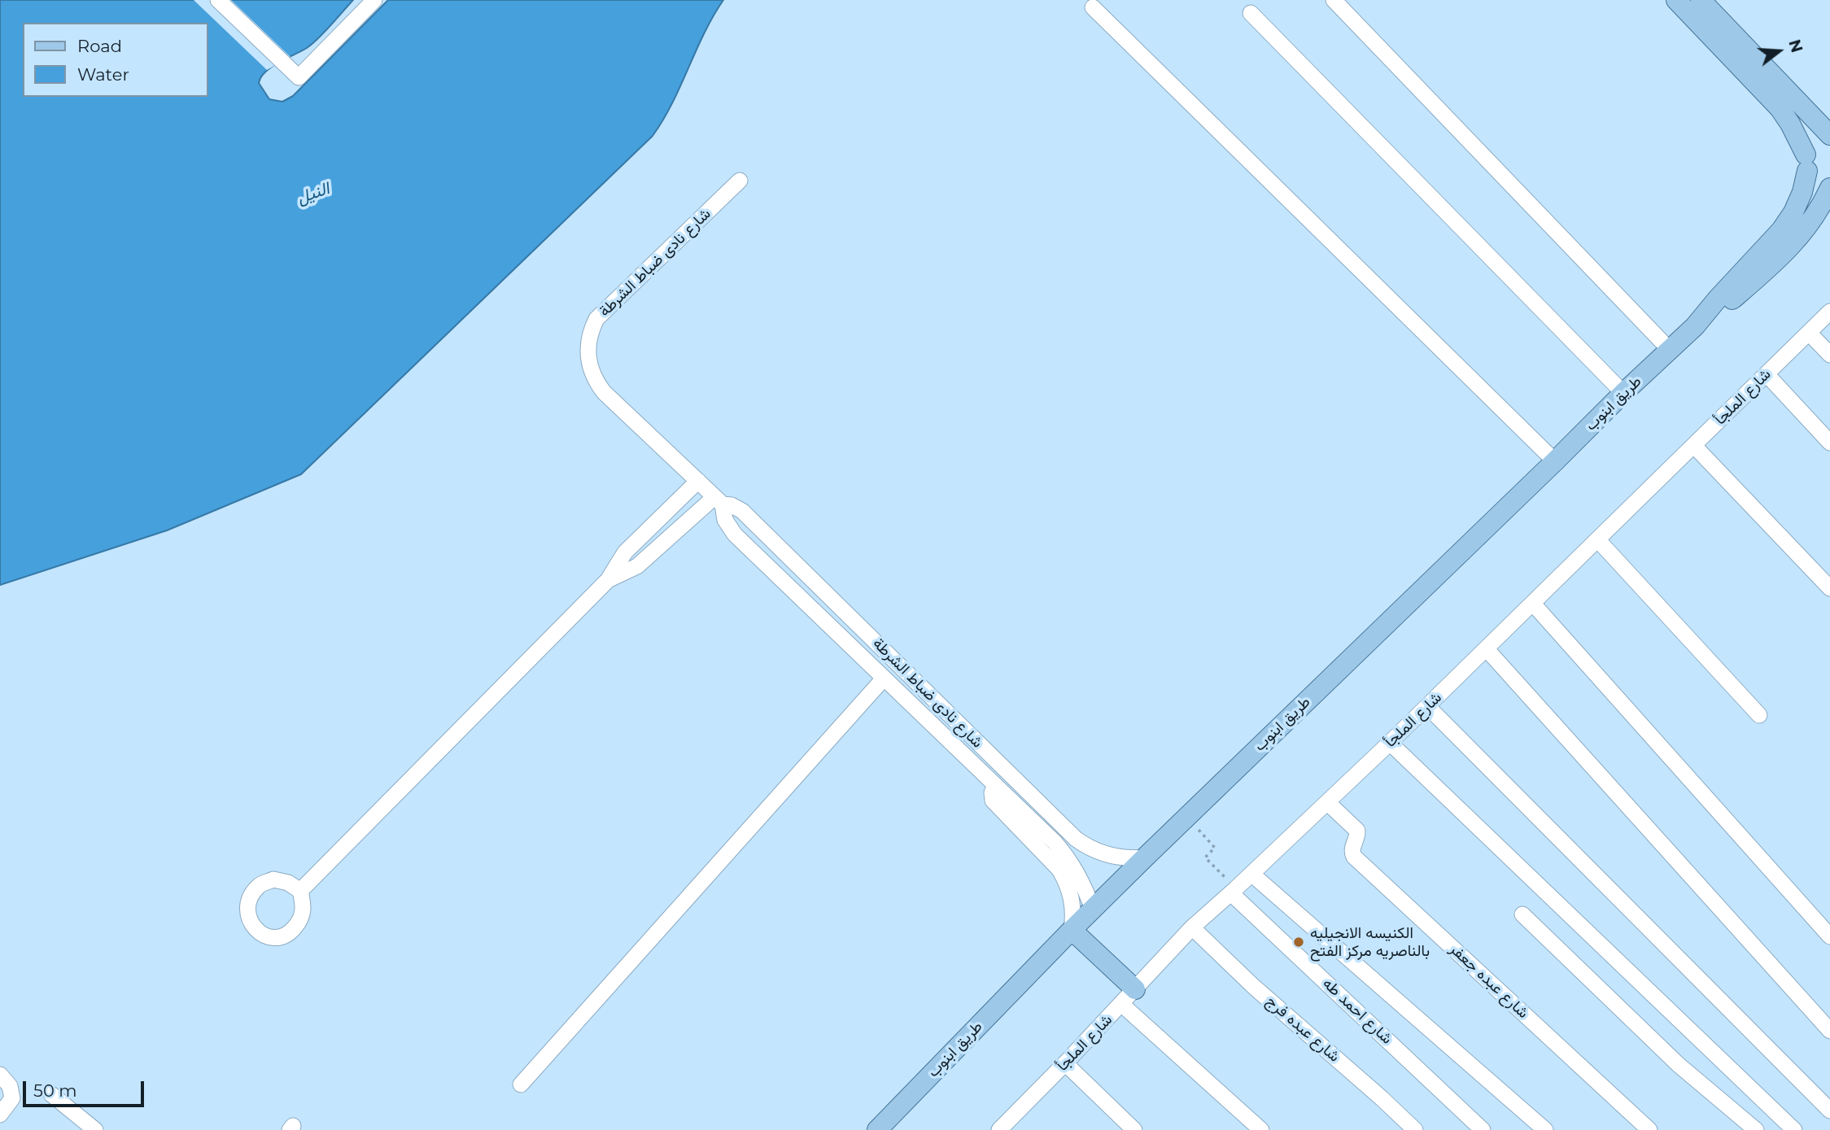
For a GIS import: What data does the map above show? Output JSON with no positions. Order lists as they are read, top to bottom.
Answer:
{
  "streets": {
    "main road": ["طريق ابنوب"],
    "street": [
      "شارع نادى ضباط الشرطة",
      "شارع الملجأ",
      "شارع عبده جعفر",
      "شارع احمد طه",
      "شارع عبده فرج"
    ]
  },
  "crossings": [
    ["شارع نادى ضباط الشرطة", "طريق ابنوب"],
    ["شارع الملجأ", "شارع عبده جعفر"],
    ["شارع الملجأ", "شارع احمد طه"],
    ["شارع الملجأ", "شارع عبده فرج"]
  ],
  "water": ["النيل"],
  "places": ["الكنيسه الانجيليه بالناصريه مركز الفتح"],
  "legend": ["Road", "Water"],
  "scale_bar": "50 m",
  "north": "right"
}
